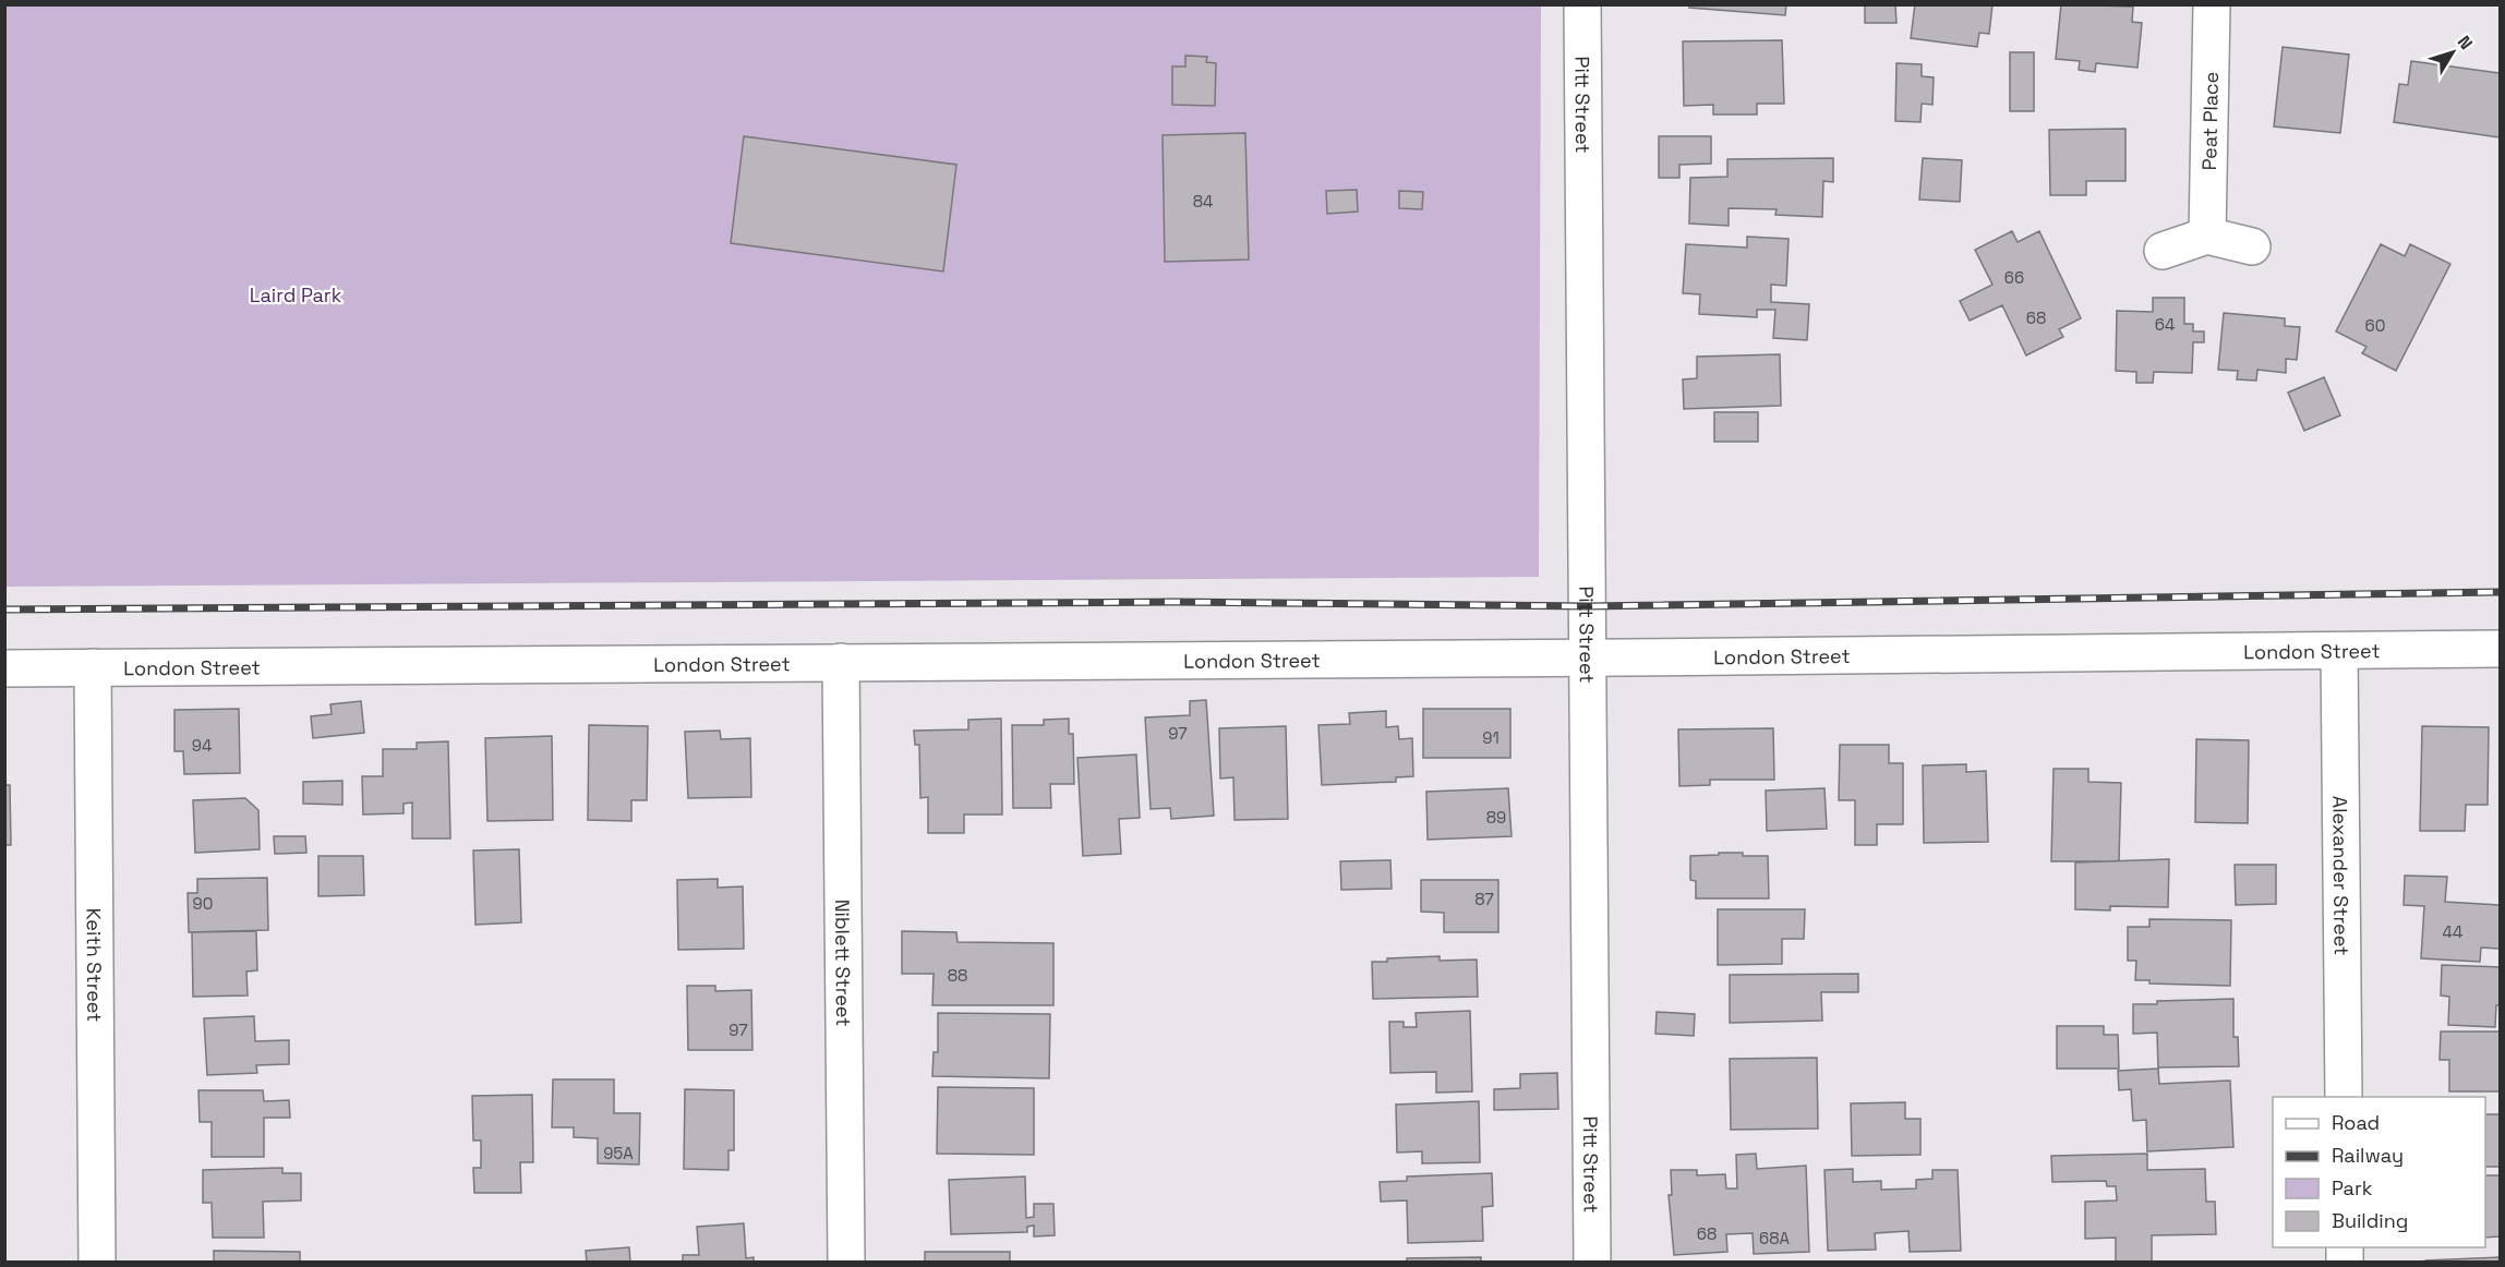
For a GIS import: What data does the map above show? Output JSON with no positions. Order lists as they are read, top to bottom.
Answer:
{
  "streets": {
    "street": [
      "Pitt Street",
      "Peat Place",
      "London Street",
      "Alexander Street",
      "Niblett Street",
      "Keith Street"
    ]
  },
  "crossings": [
    ["Pitt Street", "London Street"],
    ["London Street", "Alexander Street"],
    ["London Street", "Niblett Street"],
    ["London Street", "Keith Street"]
  ],
  "parks": ["Laird Park"],
  "house_numbers": [
    "84",
    "66",
    "68",
    "64",
    "60",
    "97",
    "91",
    "94",
    "89",
    "87",
    "90",
    "44",
    "88",
    "97",
    "95A",
    "68",
    "68A"
  ],
  "legend": [
    "Road",
    "Railway",
    "Park",
    "Building"
  ],
  "north": "top right"
}
